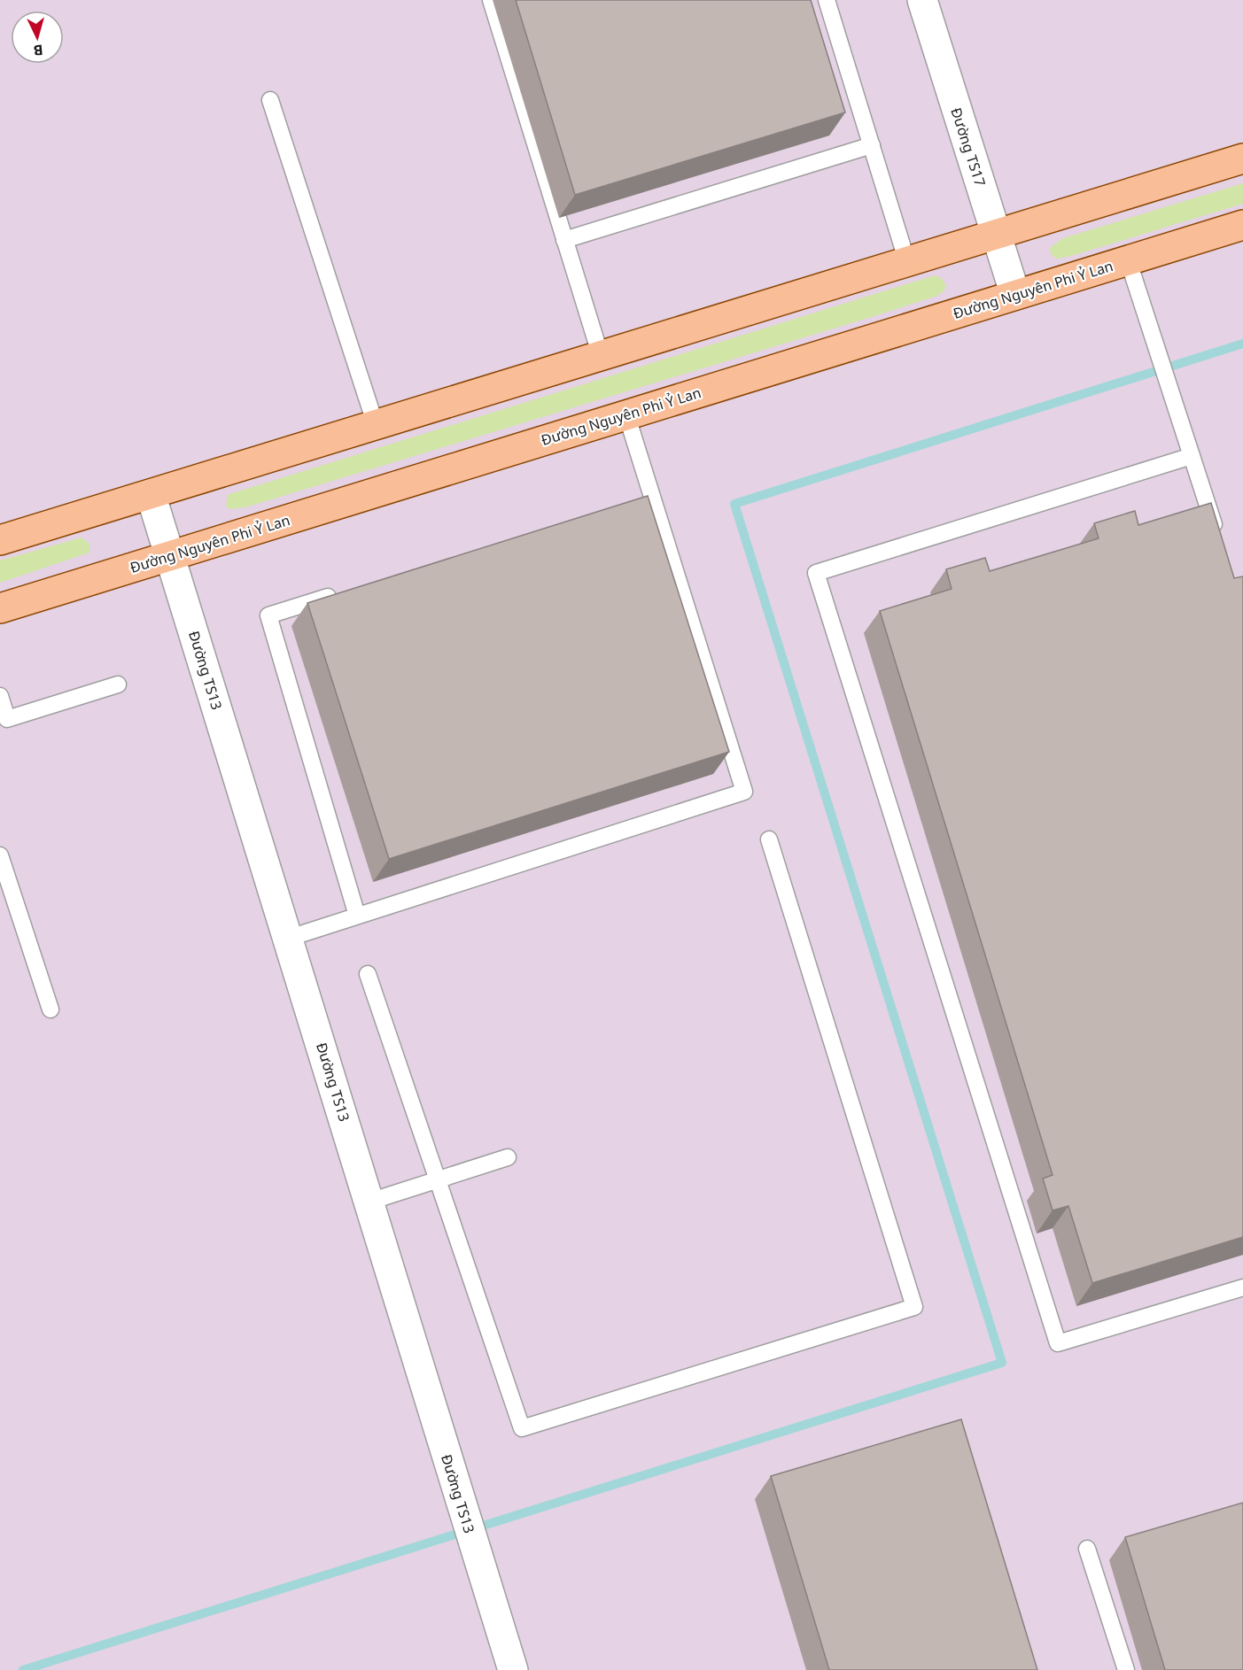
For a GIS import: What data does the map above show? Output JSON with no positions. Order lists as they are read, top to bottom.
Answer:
{
  "streets": {
    "main road": ["Đường Nguyên Phi Ỷ Lan"],
    "street": ["Đường TS17", "Đường TS13"]
  },
  "crossings": [
    ["Đường TS17", "Đường Nguyên Phi Ỷ Lan"],
    ["Đường Nguyên Phi Ỷ Lan", "Đường TS13"]
  ],
  "north": "bottom"
}
